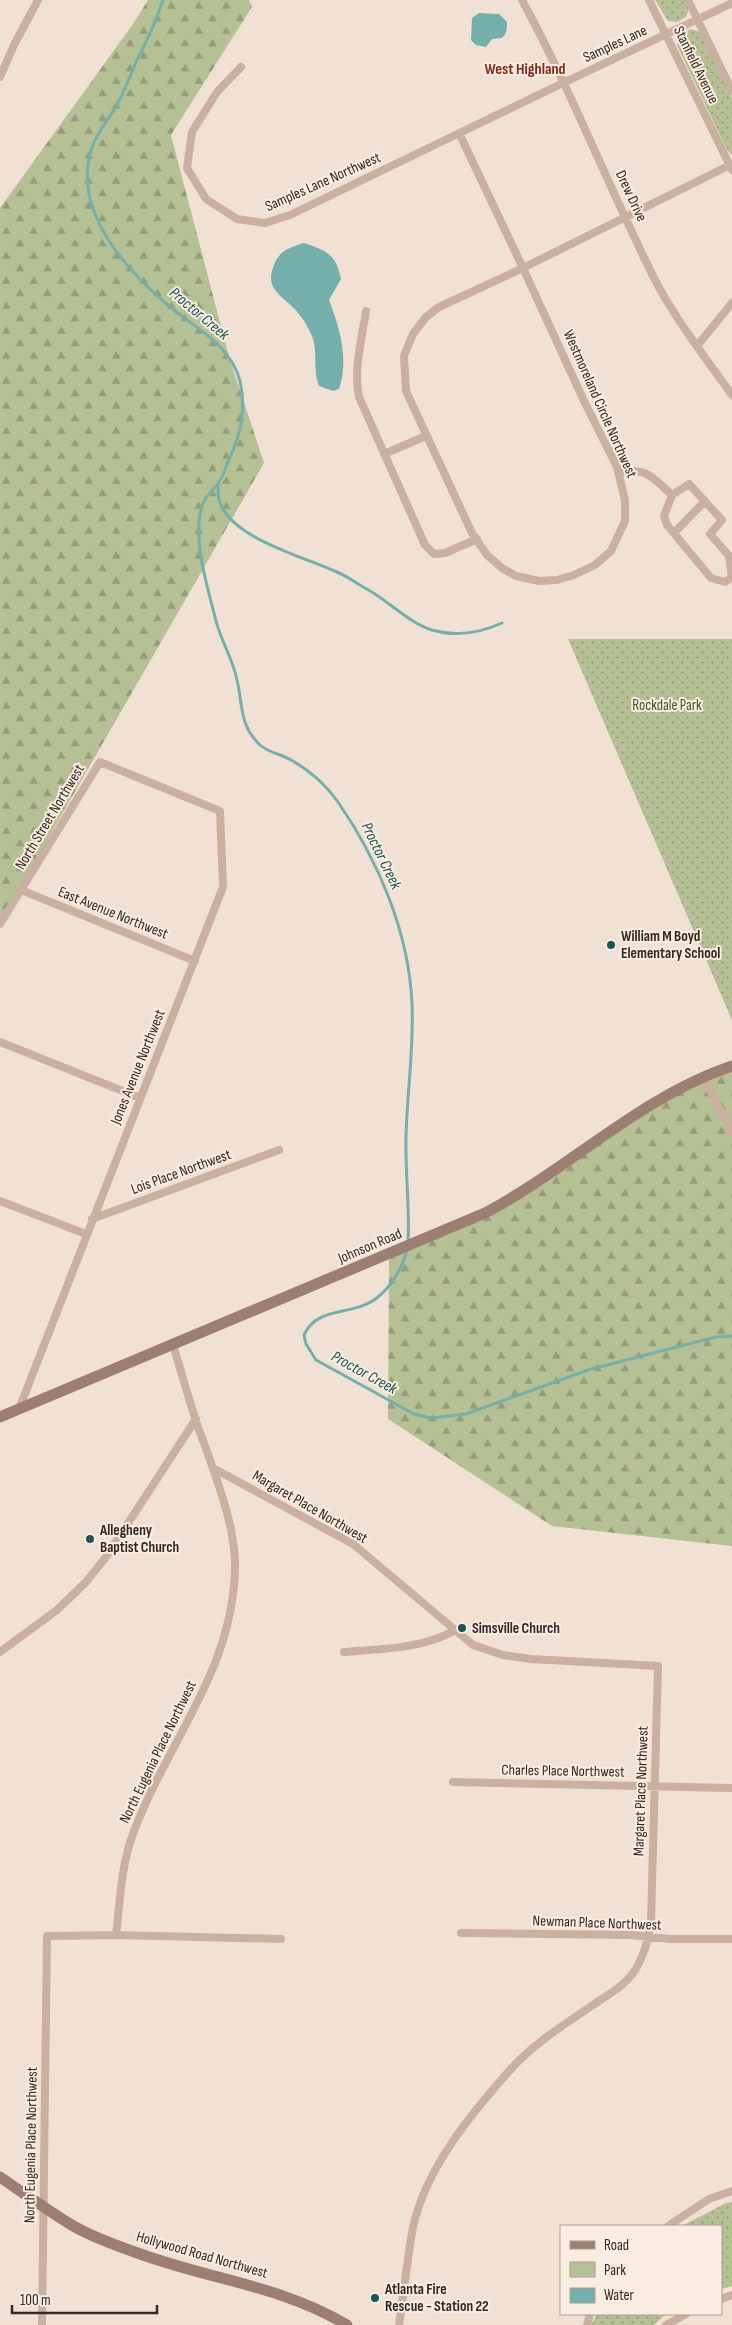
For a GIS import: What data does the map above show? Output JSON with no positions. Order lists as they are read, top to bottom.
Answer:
{
  "streets": {
    "street": [
      "Samples Lane",
      "Stanfield Avenue",
      "Samples Lane Northwest",
      "Drew Drive",
      "Westmoreland Circle Northwest",
      "North Street Northwest",
      "East Avenue Northwest",
      "Jones Avenue Northwest",
      "Lois Place Northwest",
      "Johnson Road",
      "Margaret Place Northwest",
      "North Eugenia Place Northwest",
      "Charles Place Northwest",
      "Newman Place Northwest",
      "Hollywood Road Northwest"
    ]
  },
  "crossings": [
    ["Samples Lane", "Stanfield Avenue"],
    ["Samples Lane", "Samples Lane Northwest"],
    ["Samples Lane", "Drew Drive"],
    ["Samples Lane Northwest", "Drew Drive"],
    ["North Street Northwest", "East Avenue Northwest"],
    ["North Street Northwest", "Jones Avenue Northwest"],
    ["East Avenue Northwest", "Jones Avenue Northwest"],
    ["Jones Avenue Northwest", "Lois Place Northwest"],
    ["Jones Avenue Northwest", "Johnson Road"],
    ["Johnson Road", "North Eugenia Place Northwest"],
    ["Margaret Place Northwest", "North Eugenia Place Northwest"],
    ["Margaret Place Northwest", "Charles Place Northwest"],
    ["Margaret Place Northwest", "Newman Place Northwest"],
    ["North Eugenia Place Northwest", "Hollywood Road Northwest"]
  ],
  "districts": ["West Highland"],
  "water": ["Proctor Creek"],
  "parks": ["Rockdale Park"],
  "places": [
    "William M Boyd Elementary School",
    "Allegheny Baptist Church",
    "Simsville Church",
    "Atlanta Fire Rescue - Station 22"
  ],
  "legend": ["Road", "Park", "Water"],
  "scale_bar": "100 m"
}
